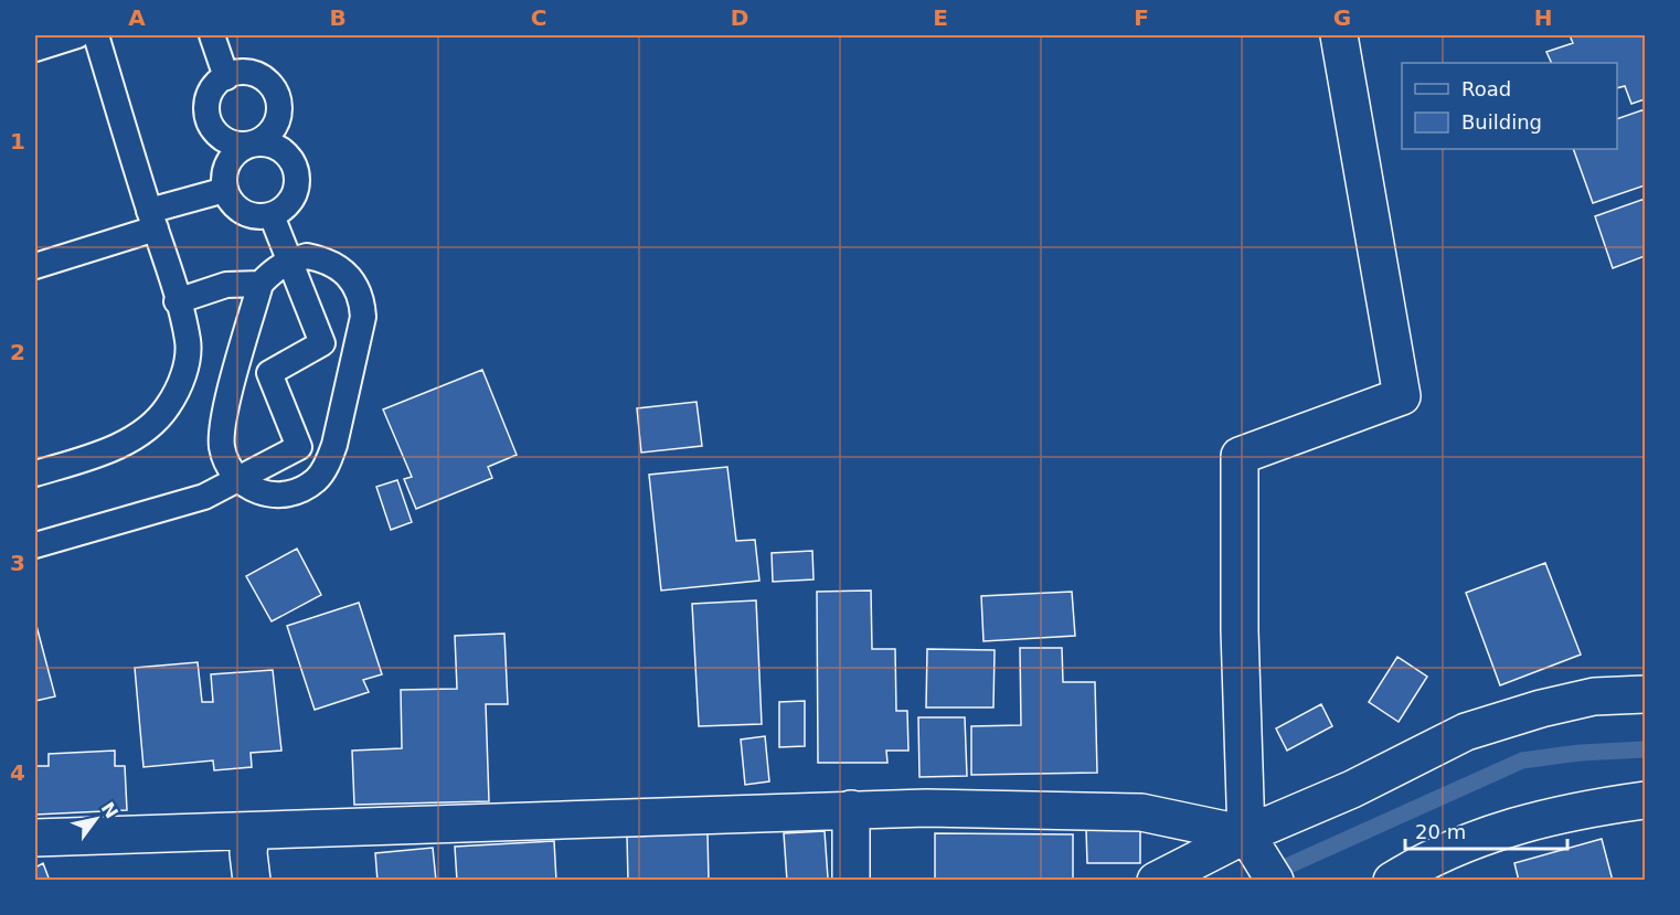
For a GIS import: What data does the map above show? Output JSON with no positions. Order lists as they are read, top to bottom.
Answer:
{
  "legend": ["Road", "Building"],
  "scale_bar": "20 m",
  "north": "top right",
  "grid": {
    "columns": [
      "A",
      "B",
      "C",
      "D",
      "E",
      "F",
      "G",
      "H"
    ],
    "rows": [
      "1",
      "2",
      "3",
      "4"
    ]
  }
}
